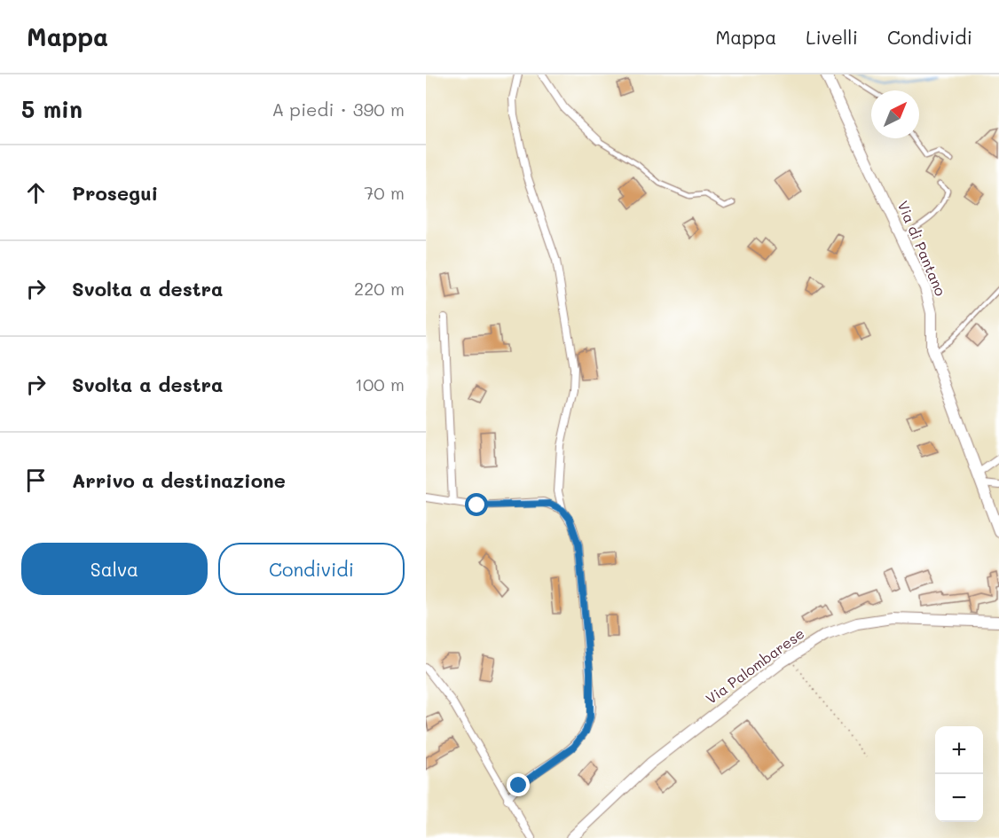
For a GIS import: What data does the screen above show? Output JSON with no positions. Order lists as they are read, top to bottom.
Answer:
{
  "streets": {
    "main road": ["Via di Pantano", "Via Palombarese"]
  },
  "north": "top right",
  "page": {
    "header": "Mappa",
    "nav": ["Mappa", "Livelli", "Condividi"],
    "heading": ["5 min", "A piedi · 390 m"],
    "list": [
      ["Prosegui", "70 m"],
      ["Svolta a destra", "220 m"],
      ["Svolta a destra", "100 m"],
      "Arrivo a destinazione"
    ],
    "buttons": ["Salva", "Condividi"],
    "map_buttons": ["+", "−"]
  }
}
